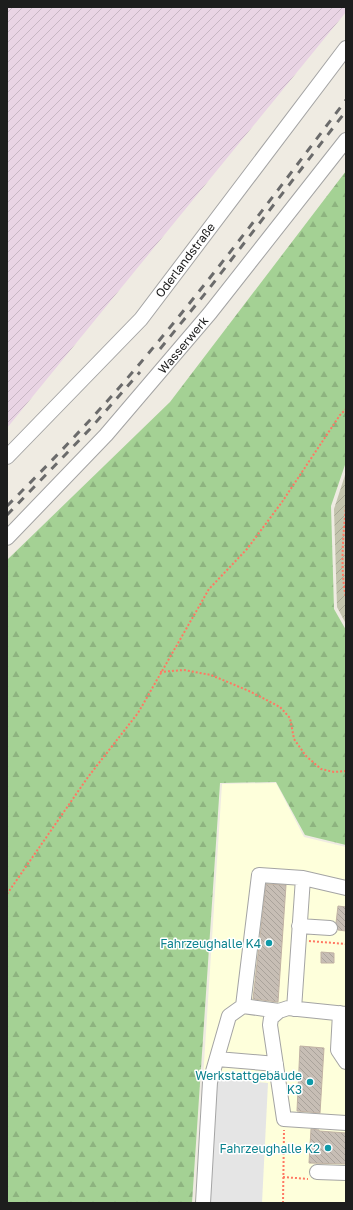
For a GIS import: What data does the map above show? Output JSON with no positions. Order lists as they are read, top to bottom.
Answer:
{
  "streets": {
    "street": ["Oderlandstraße", "Wasserwerk"]
  },
  "places": ["Fahrzeughalle K4", "Werkstattgebäude K3", "Fahrzeughalle K2"]
}
